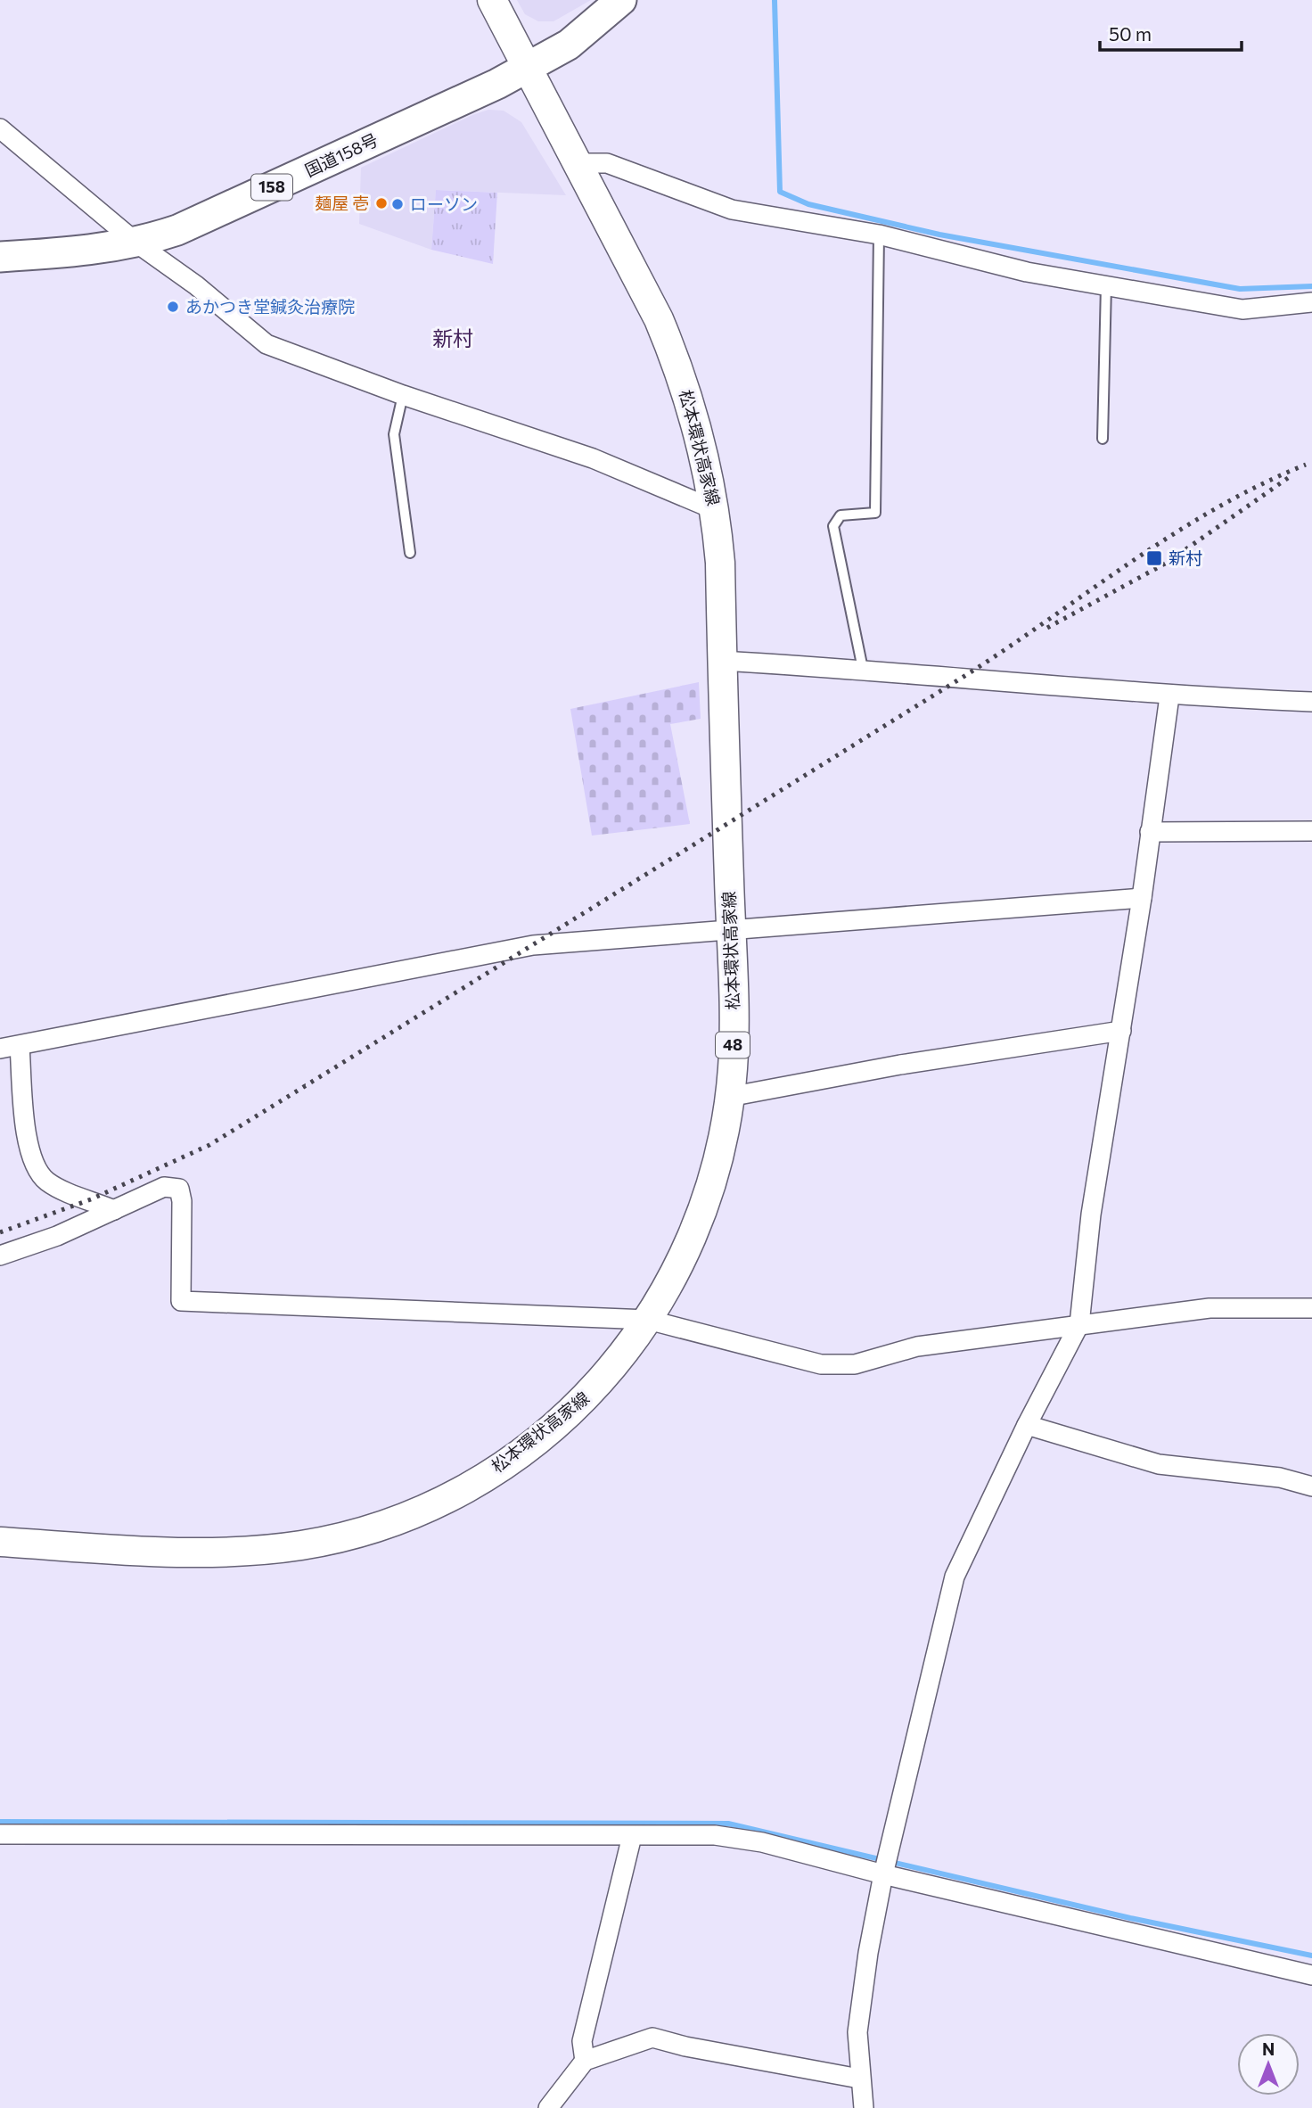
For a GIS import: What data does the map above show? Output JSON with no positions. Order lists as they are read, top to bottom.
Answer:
{
  "streets": {
    "highway": ["国道158号", "158"],
    "main road": ["松本環状高家線", "48"]
  },
  "crossings": [
    ["国道158号", "松本環状高家線"]
  ],
  "districts": ["新村"],
  "places": {
    "other": ["麺屋 壱", "ローソン", "あかつき堂鍼灸治療院"],
    "transit": ["新村"]
  },
  "scale_bar": "50 m",
  "north": "top"
}
